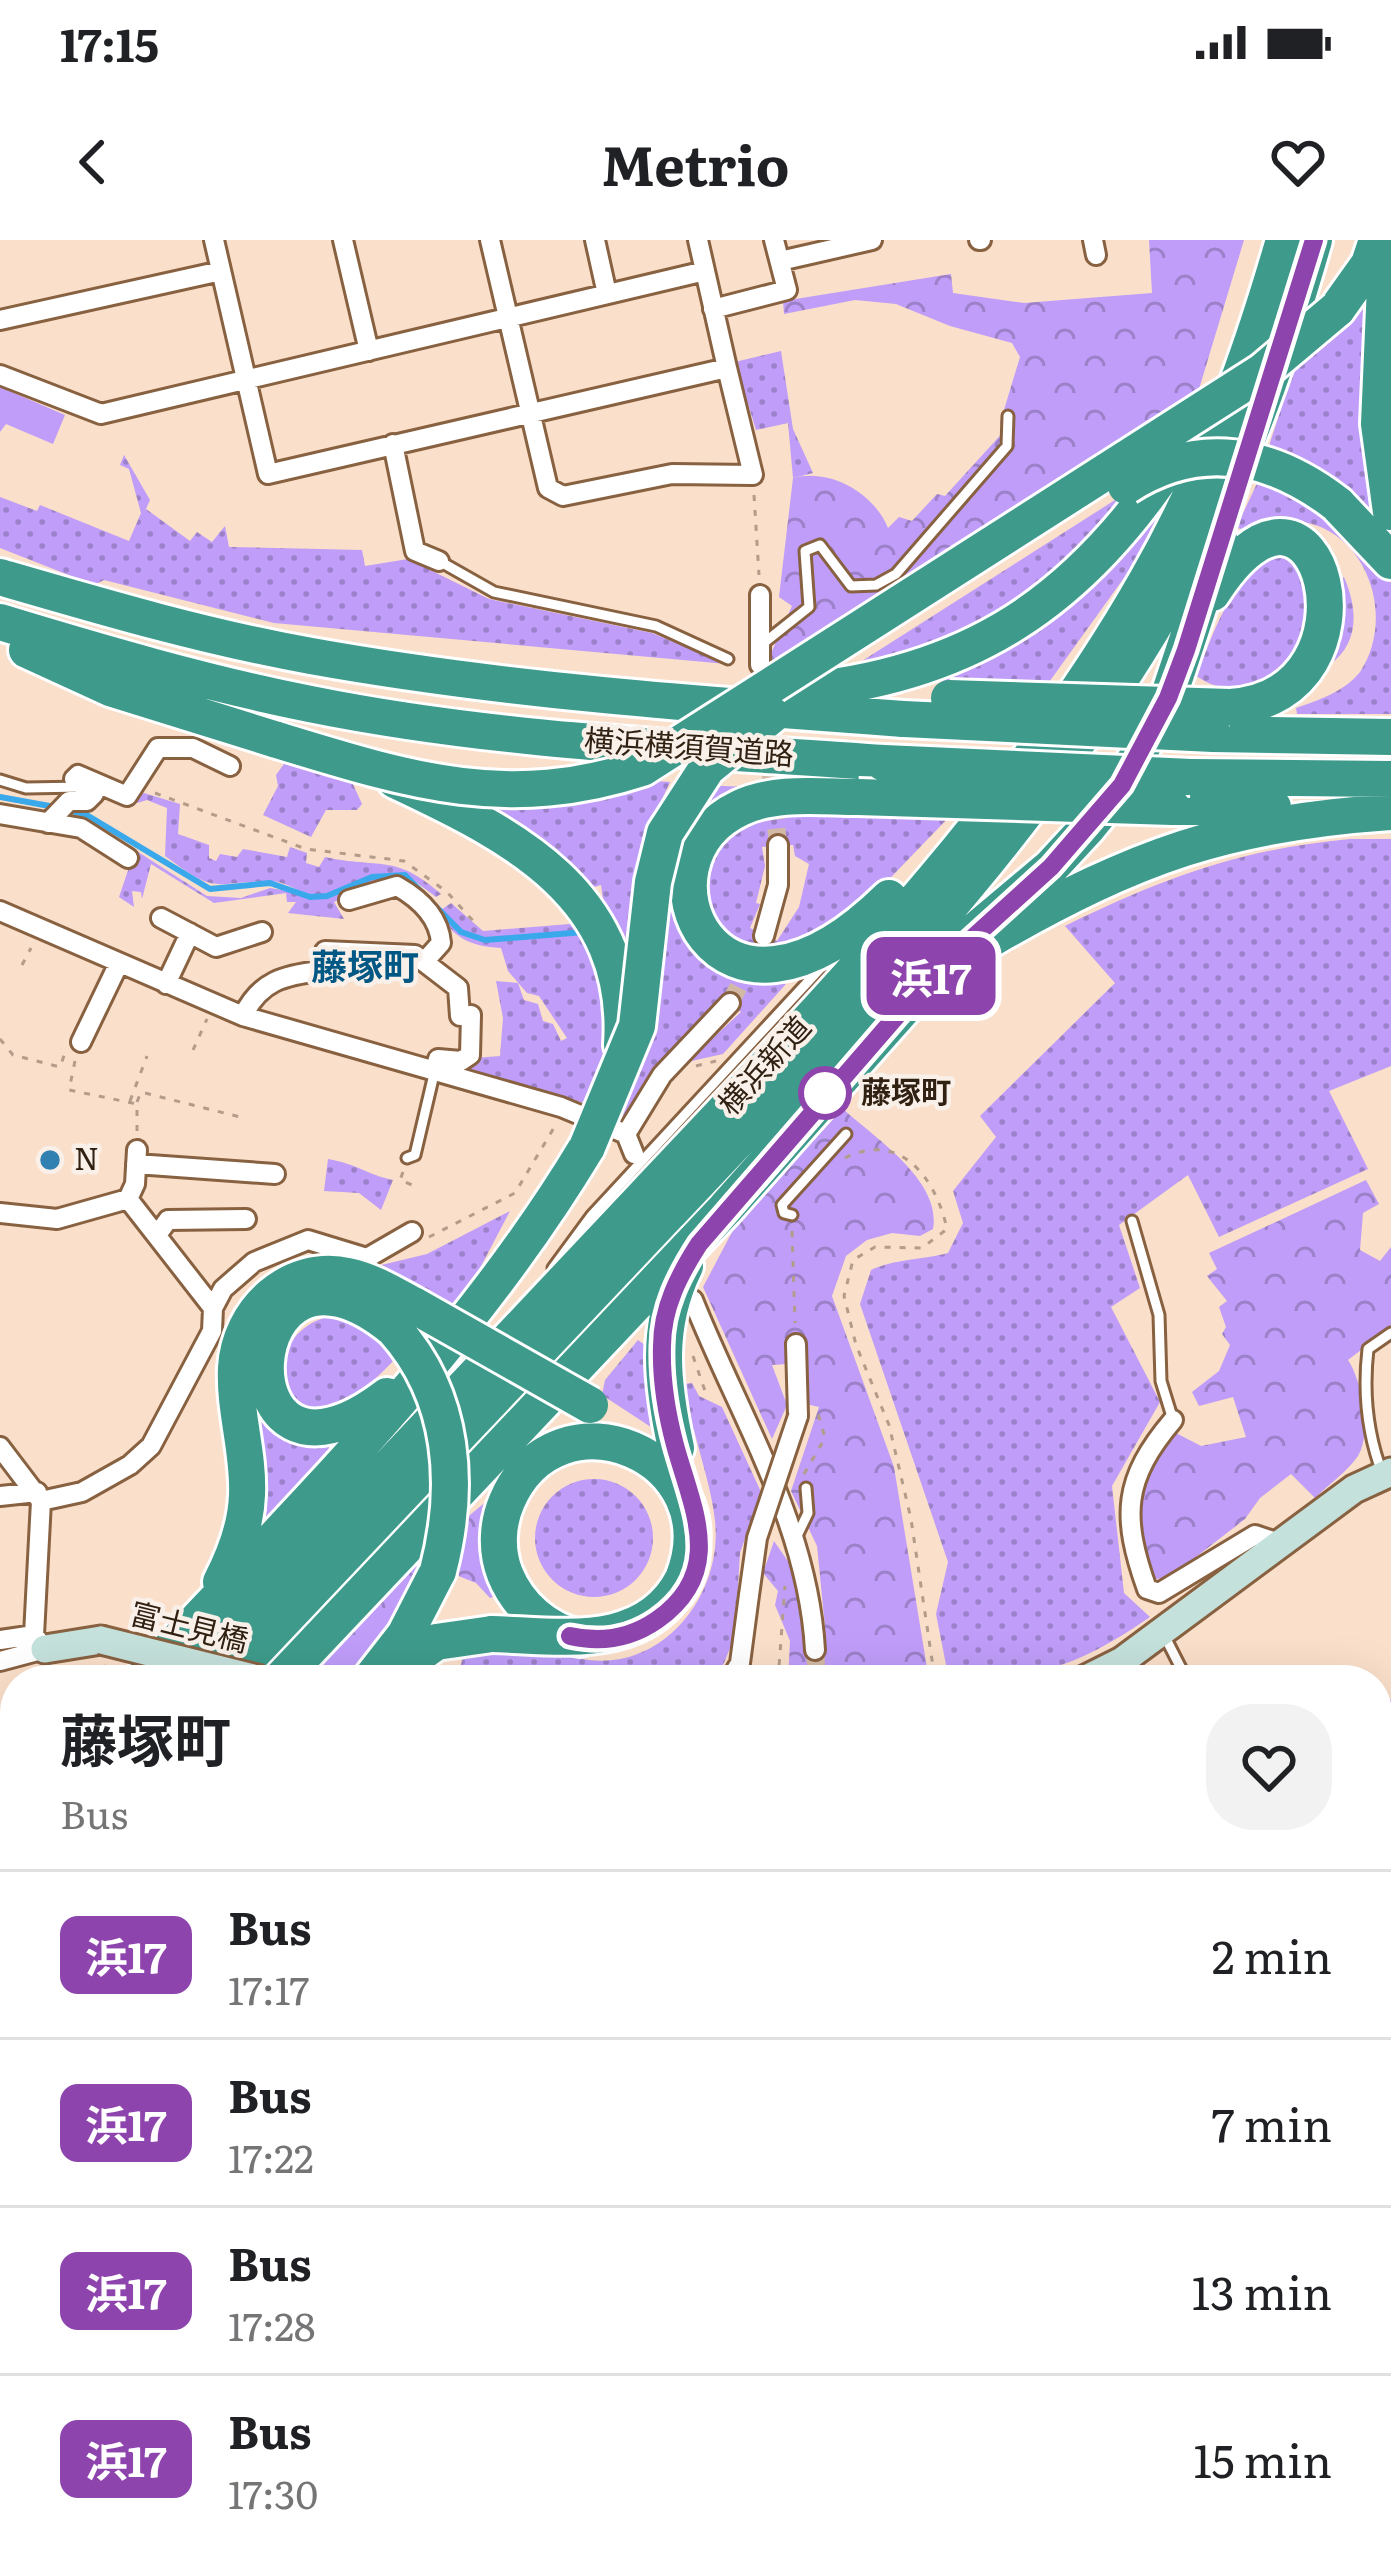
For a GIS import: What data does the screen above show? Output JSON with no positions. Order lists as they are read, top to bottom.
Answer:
{
  "streets": {
    "highway": ["横浜横須賀道路", "横浜新道"],
    "street": ["富士見橋"]
  },
  "districts": ["藤塚町"],
  "places": ["藤塚町", "N"],
  "lines": ["bus line 浜17"],
  "page": {
    "status": "17:15",
    "header": "Metrio",
    "on_map": "浜17",
    "heading": ["藤塚町", "Bus"],
    "list": [
      {
        "mark": "浜17",
        "name": "Bus",
        "note": "17:17",
        "value": "2 min"
      },
      {
        "mark": "浜17",
        "name": "Bus",
        "note": "17:22",
        "value": "7 min"
      },
      {
        "mark": "浜17",
        "name": "Bus",
        "note": "17:28",
        "value": "13 min"
      },
      {
        "mark": "浜17",
        "name": "Bus",
        "note": "17:30",
        "value": "15 min"
      }
    ]
  }
}
